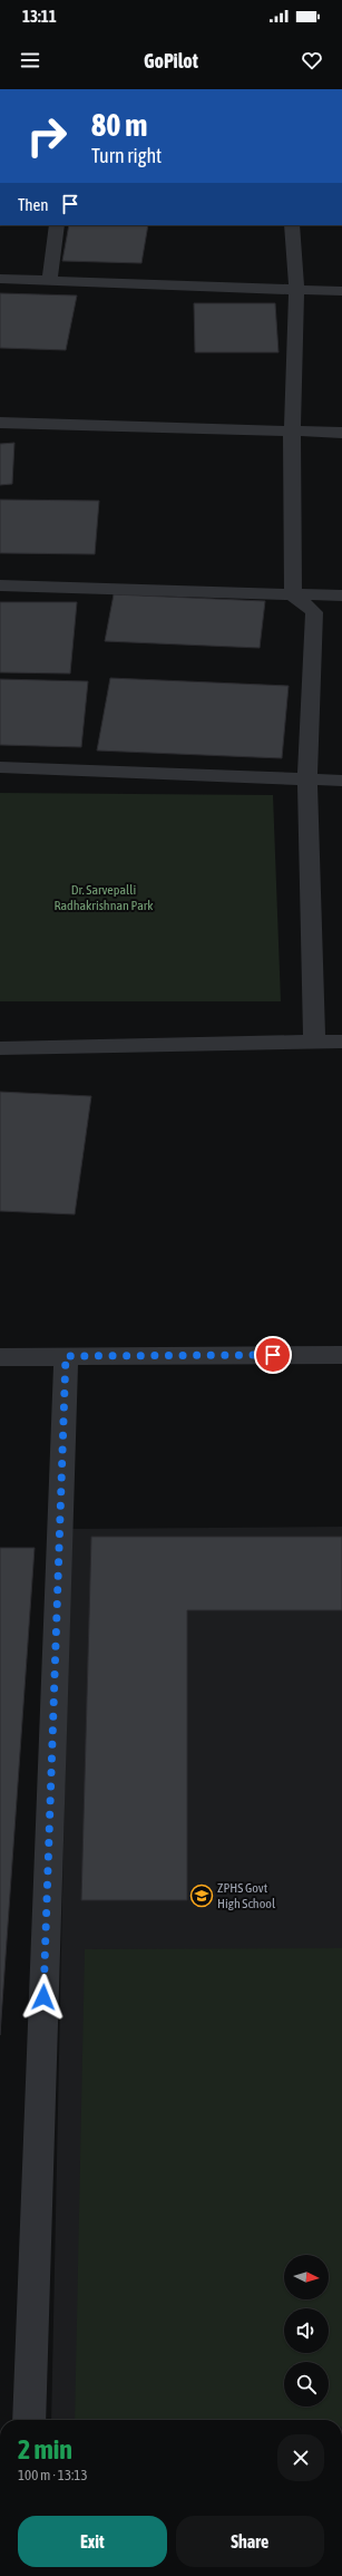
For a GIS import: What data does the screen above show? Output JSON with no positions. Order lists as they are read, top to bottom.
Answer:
{
  "parks": ["Dr. Sarvepalli Radhakrishnan Park"],
  "places": {
    "school or university": ["ZPHS Govt High School"]
  },
  "north": "right",
  "page": {
    "status": "13:11",
    "header": "GoPilot",
    "turn": ["80 m", "Turn right"],
    "then": "Then",
    "heading": ["2 min", "100 m · 13:13"],
    "buttons": ["Exit", "Share"]
  }
}
